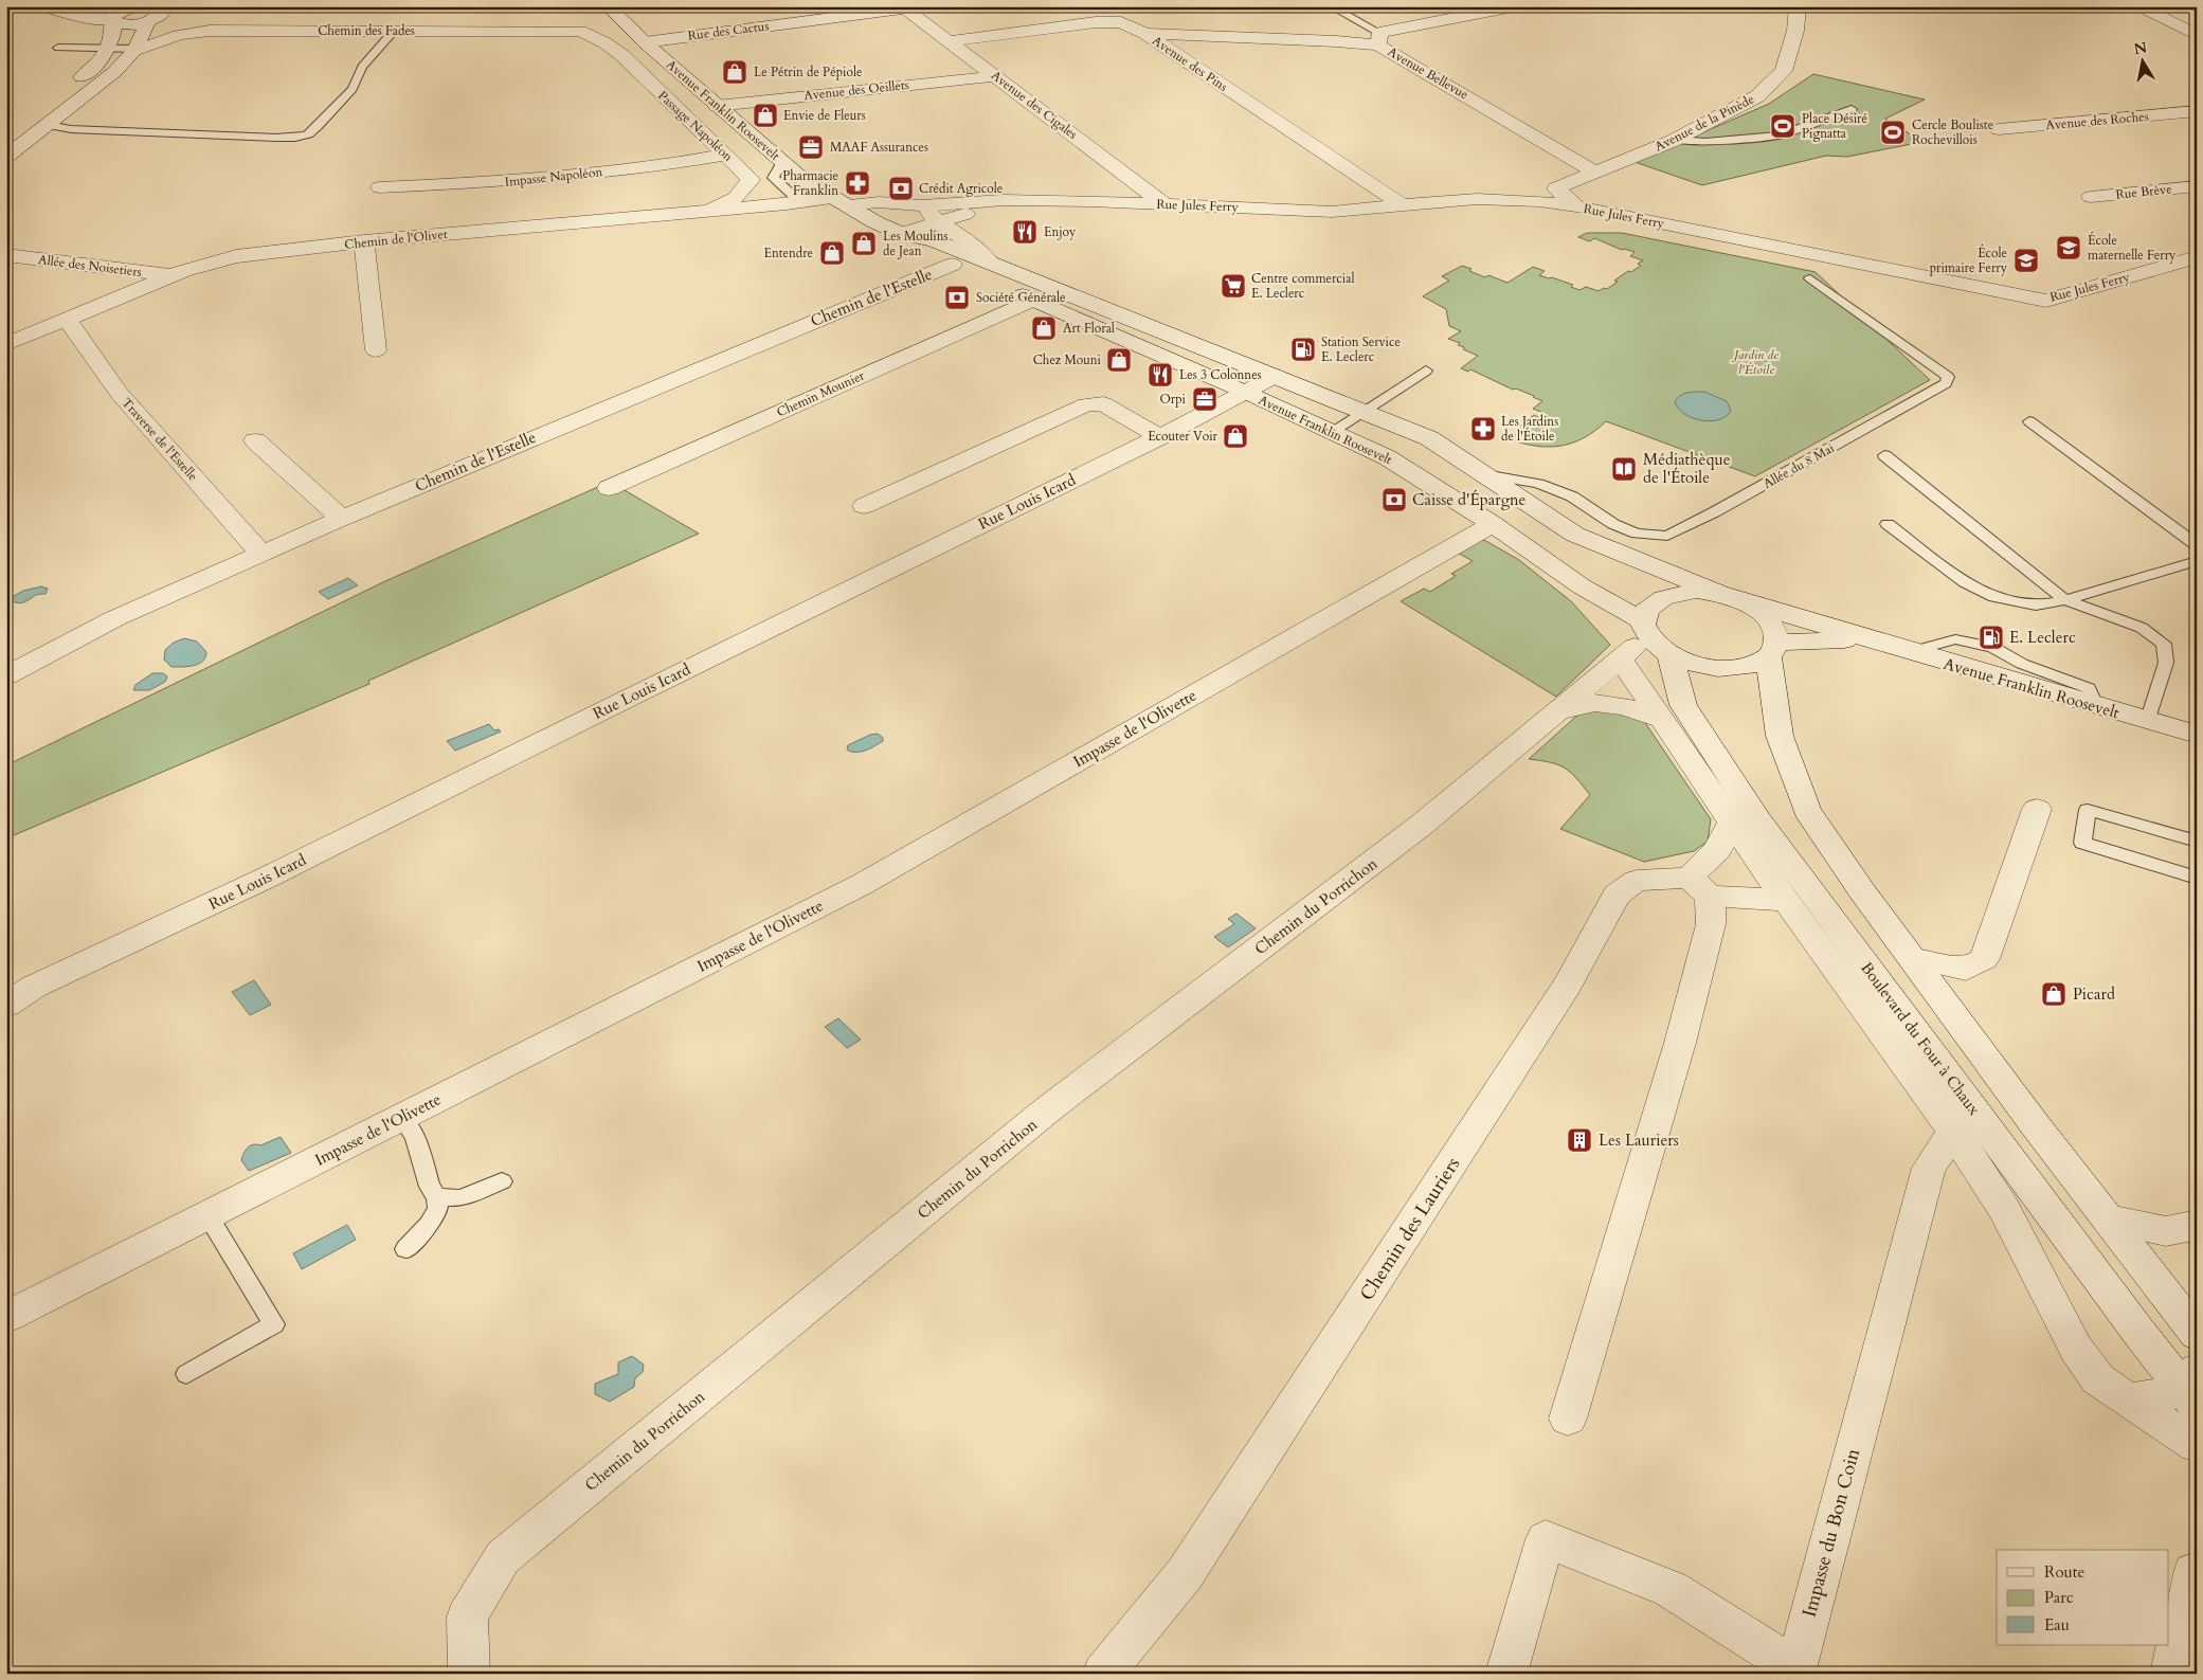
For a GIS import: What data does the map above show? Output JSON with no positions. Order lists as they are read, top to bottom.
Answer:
{
  "streets": {
    "street": [
      "Chemin des Fades",
      "Rue des Cactus",
      "Avenue des Pins",
      "Avenue Bellevue",
      "Avenue des Oeillets",
      "Avenue des Cigales",
      "Avenue Franklin Roosevelt",
      "Avenue des Roches",
      "Avenue de la Pinède",
      "Passage Napoléon",
      "Impasse Napoléon",
      "Rue Brève",
      "Rue Jules Ferry",
      "Chemin de l'Olivet",
      "Allée des Noisetiers",
      "Chemin de l'Estelle",
      "Chemin Mounier",
      "Traverse de l'Estelle",
      "Rue Louis Icard",
      "Impasse de l'Olivette",
      "Chemin du Porrichon",
      "Boulevard du Four à Chaux",
      "Chemin des Lauriers",
      "Impasse du Bon Coin"
    ],
    "lane": ["Allée du 8 Mai"]
  },
  "crossings": [
    ["Chemin des Fades", "Passage Napoléon"],
    ["Rue des Cactus", "Avenue des Cigales"],
    ["Rue des Cactus", "Avenue Franklin Roosevelt"],
    ["Avenue des Pins", "Avenue Bellevue"],
    ["Avenue des Pins", "Avenue des Cigales"],
    ["Avenue des Pins", "Rue Jules Ferry"],
    ["Avenue Bellevue", "Avenue de la Pinède"],
    ["Avenue des Oeillets", "Avenue des Cigales"],
    ["Avenue des Oeillets", "Avenue Franklin Roosevelt"],
    ["Avenue des Cigales", "Rue Jules Ferry"],
    ["Avenue Franklin Roosevelt", "Rue Jules Ferry"],
    ["Avenue Franklin Roosevelt", "Chemin de l'Estelle"],
    ["Avenue Franklin Roosevelt", "Chemin Mounier"],
    ["Avenue Franklin Roosevelt", "Allée du 8 Mai"],
    ["Avenue Franklin Roosevelt", "Rue Louis Icard"],
    ["Avenue Franklin Roosevelt", "Impasse de l'Olivette"],
    ["Avenue Franklin Roosevelt", "Boulevard du Four à Chaux"],
    ["Avenue de la Pinède", "Rue Jules Ferry"],
    ["Passage Napoléon", "Impasse Napoléon"],
    ["Passage Napoléon", "Chemin de l'Olivet"],
    ["Rue Jules Ferry", "Chemin de l'Olivet"],
    ["Chemin de l'Olivet", "Allée des Noisetiers"],
    ["Chemin de l'Olivet", "Traverse de l'Estelle"],
    ["Chemin de l'Estelle", "Traverse de l'Estelle"],
    ["Chemin du Porrichon", "Boulevard du Four à Chaux"]
  ],
  "parks": ["Jardin de l'Étoile"],
  "places": {
    "shop": [
      "Le Pétrin de Pépiole",
      "Envie de Fleurs",
      "Les Moulins de Jean",
      "Entendre",
      "Art Floral",
      "Chez Mouni",
      "Ecouter Voir",
      "Picard"
    ],
    "sports": ["Place Désiré Pignatta", "Cercle Bouliste Rochevillois"],
    "office": ["MAAF Assurances", "Orpi"],
    "pharmacy": ["Pharmacie Franklin", "Les Jardins de l'Étoile"],
    "bank": ["Crédit Agricole", "Société Générale", "Caisse d'Épargne"],
    "restaurant": ["Enjoy", "Les 3 Colonnes"],
    "school or university": ["École maternelle Ferry", "École primaire Ferry"],
    "supermarket": ["Centre commercial E. Leclerc"],
    "fuel station": ["Station Service E. Leclerc", "E. Leclerc"],
    "library": ["Médiathèque de l'Étoile"],
    "building": ["Les Lauriers"]
  },
  "legend": ["Route", "Parc", "Eau"],
  "north": "top"
}
